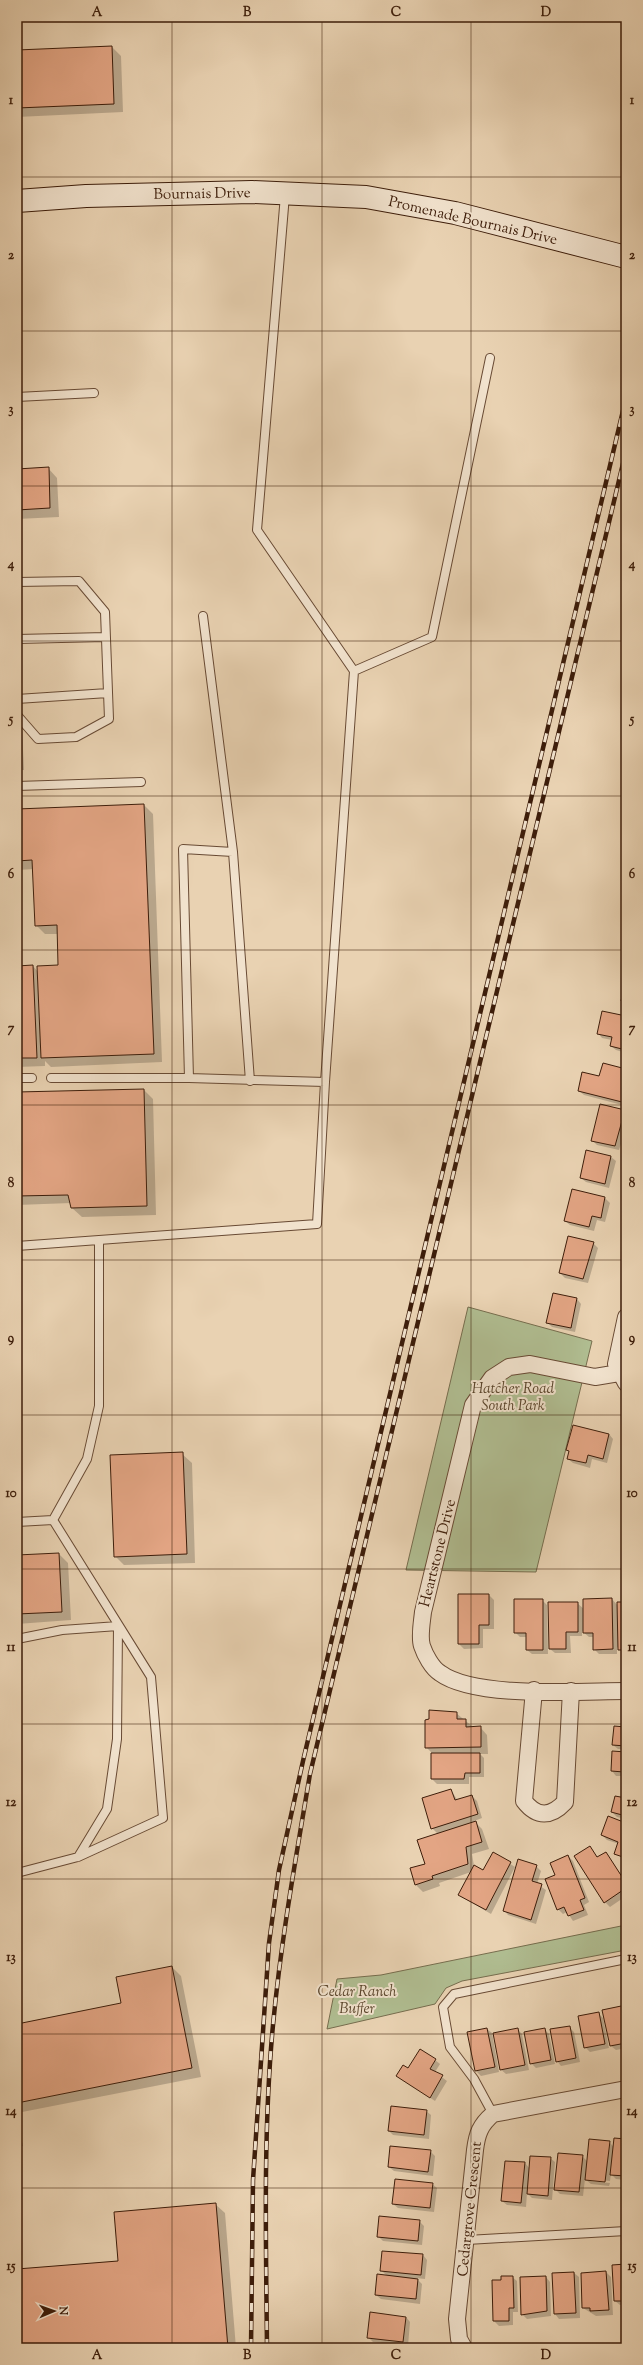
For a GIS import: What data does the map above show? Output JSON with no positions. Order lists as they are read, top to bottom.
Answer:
{
  "streets": {
    "street": [
      "Bournais Drive",
      "Promenade Bournais Drive",
      "Heartstone Drive",
      "Cedargrove Crescent"
    ]
  },
  "crossings": [
    ["Bournais Drive", "Promenade Bournais Drive"]
  ],
  "parks": ["Hatcher Road South Park", "Cedar Ranch Buffer"],
  "north": "right",
  "grid": {
    "columns": [
      "A",
      "B",
      "C",
      "D"
    ],
    "rows": [
      "1",
      "2",
      "3",
      "4",
      "5",
      "6",
      "7",
      "8",
      "9",
      "10",
      "11",
      "12",
      "13",
      "14",
      "15"
    ]
  }
}
